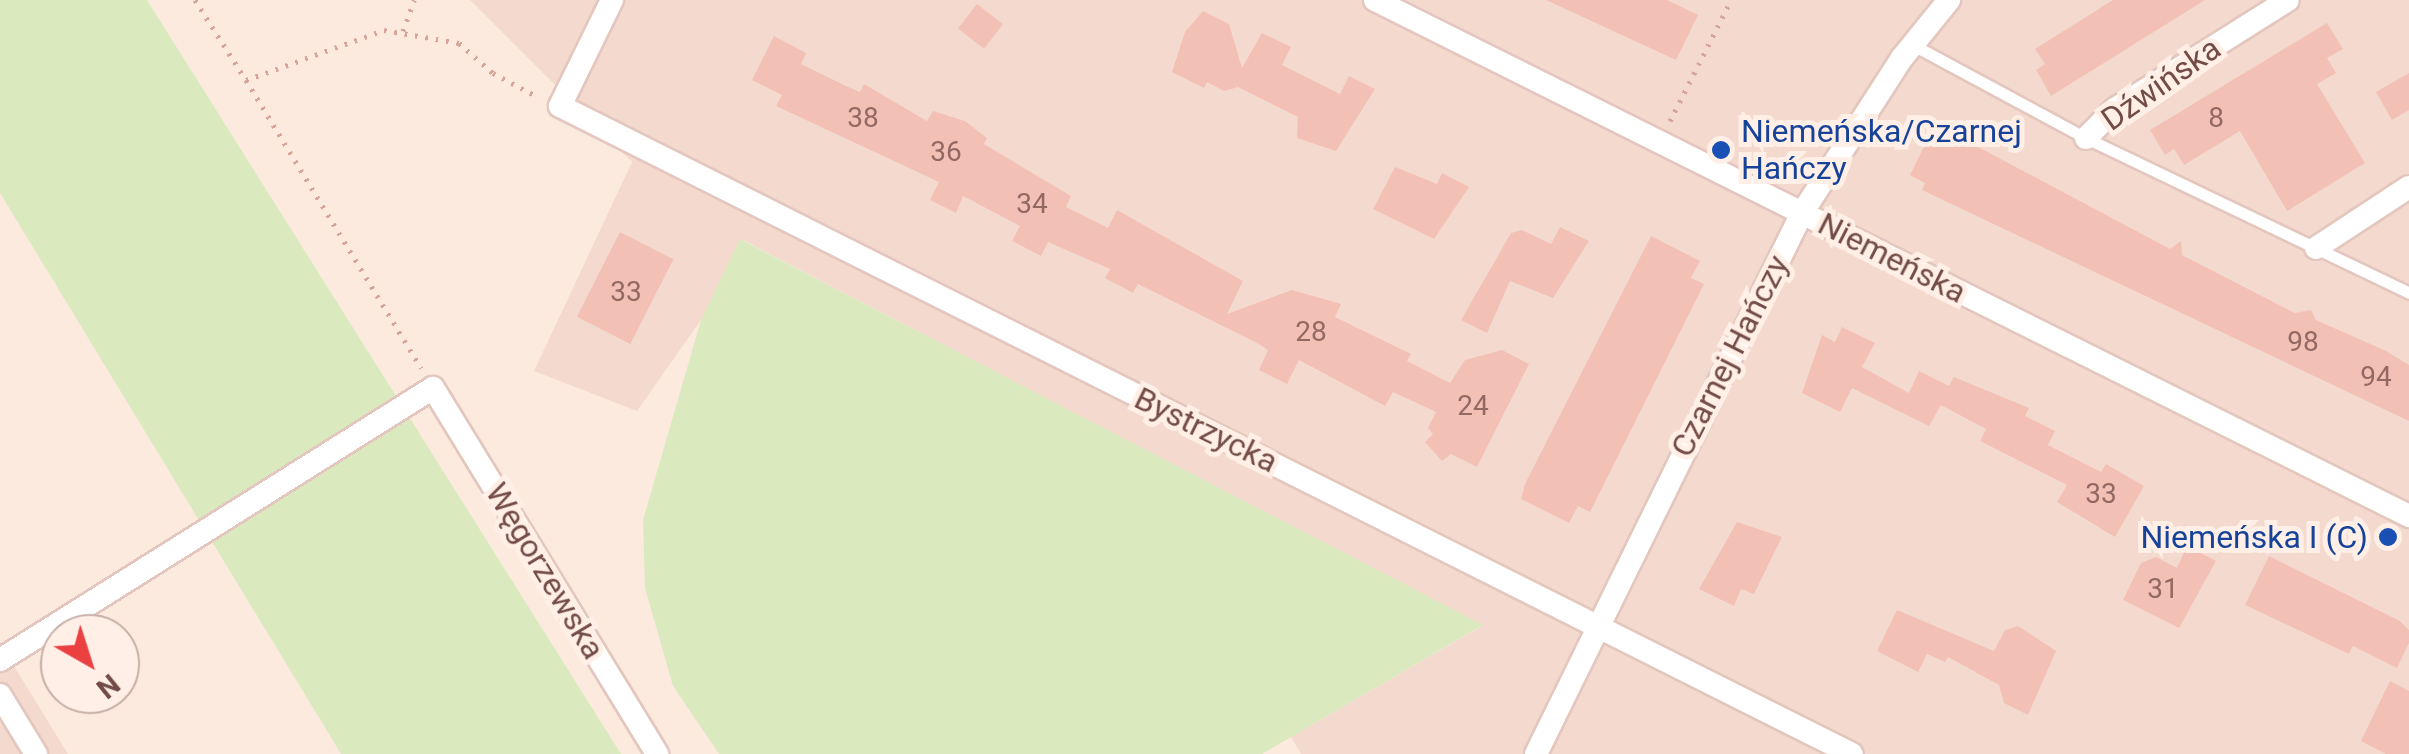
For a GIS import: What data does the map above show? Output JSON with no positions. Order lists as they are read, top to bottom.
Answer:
{
  "streets": {
    "street": [
      "Dźwińska",
      "Niemeńska",
      "Czarnej Hańczy",
      "Bystrzycka",
      "Węgorzewska"
    ]
  },
  "crossings": [
    ["Niemeńska", "Czarnej Hańczy"],
    ["Czarnej Hańczy", "Bystrzycka"]
  ],
  "places": ["Niemeńska/Czarnej Hańczy", "Niemeńska I (C)"],
  "house_numbers": [
    "38",
    "8",
    "36",
    "34",
    "33",
    "28",
    "98",
    "94",
    "24",
    "33",
    "31"
  ],
  "north": "bottom right"
}
